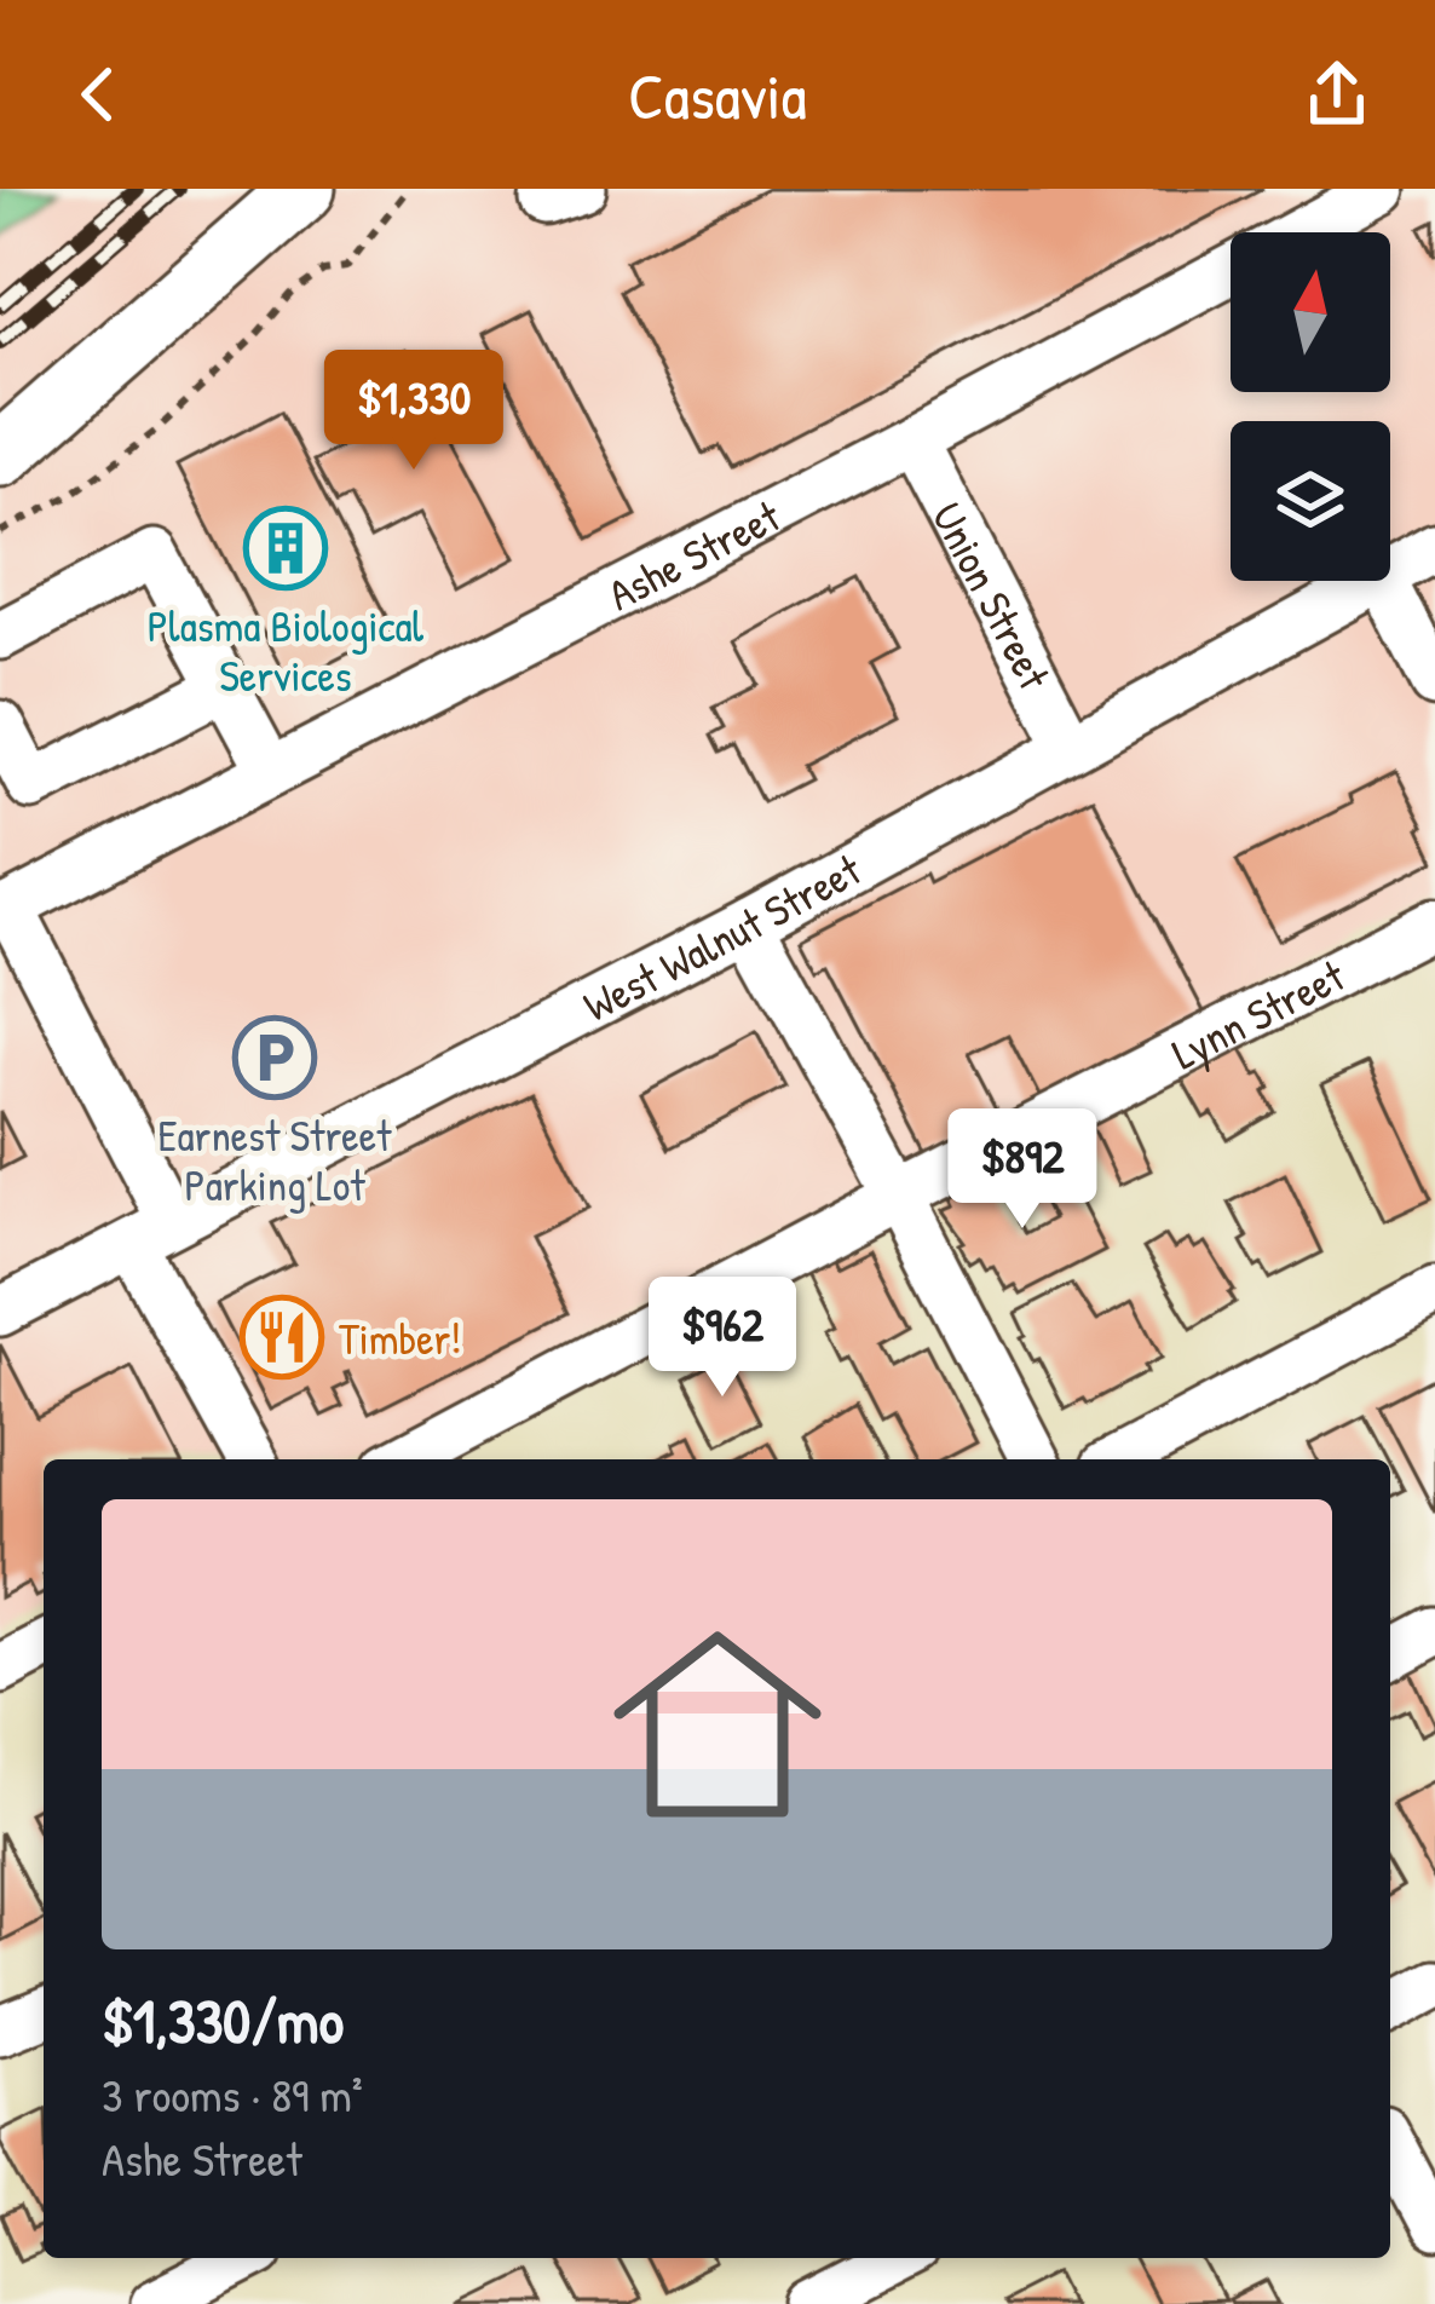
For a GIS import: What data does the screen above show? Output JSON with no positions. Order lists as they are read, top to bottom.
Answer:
{
  "streets": {
    "street": [
      "Ashe Street",
      "Union Street",
      "West Walnut Street",
      "Lynn Street"
    ]
  },
  "crossings": [
    ["Ashe Street", "Union Street"],
    ["Union Street", "West Walnut Street"]
  ],
  "places": {
    "building": ["Plasma Biological Services"],
    "parking": ["Earnest Street Parking Lot"],
    "restaurant": ["Timber!"]
  },
  "north": "top",
  "page": {
    "header": "Casavia",
    "price": ["$1,330", "$892", "$962"],
    "list": [
      {
        "name": "$1,330/mo",
        "note": "3 rooms · 89 m² · Ashe Street"
      }
    ]
  }
}
